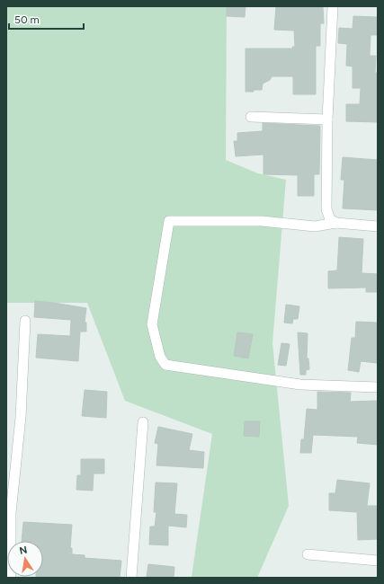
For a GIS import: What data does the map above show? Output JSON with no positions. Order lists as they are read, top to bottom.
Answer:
{
  "scale_bar": "50 m",
  "north": "top"
}
